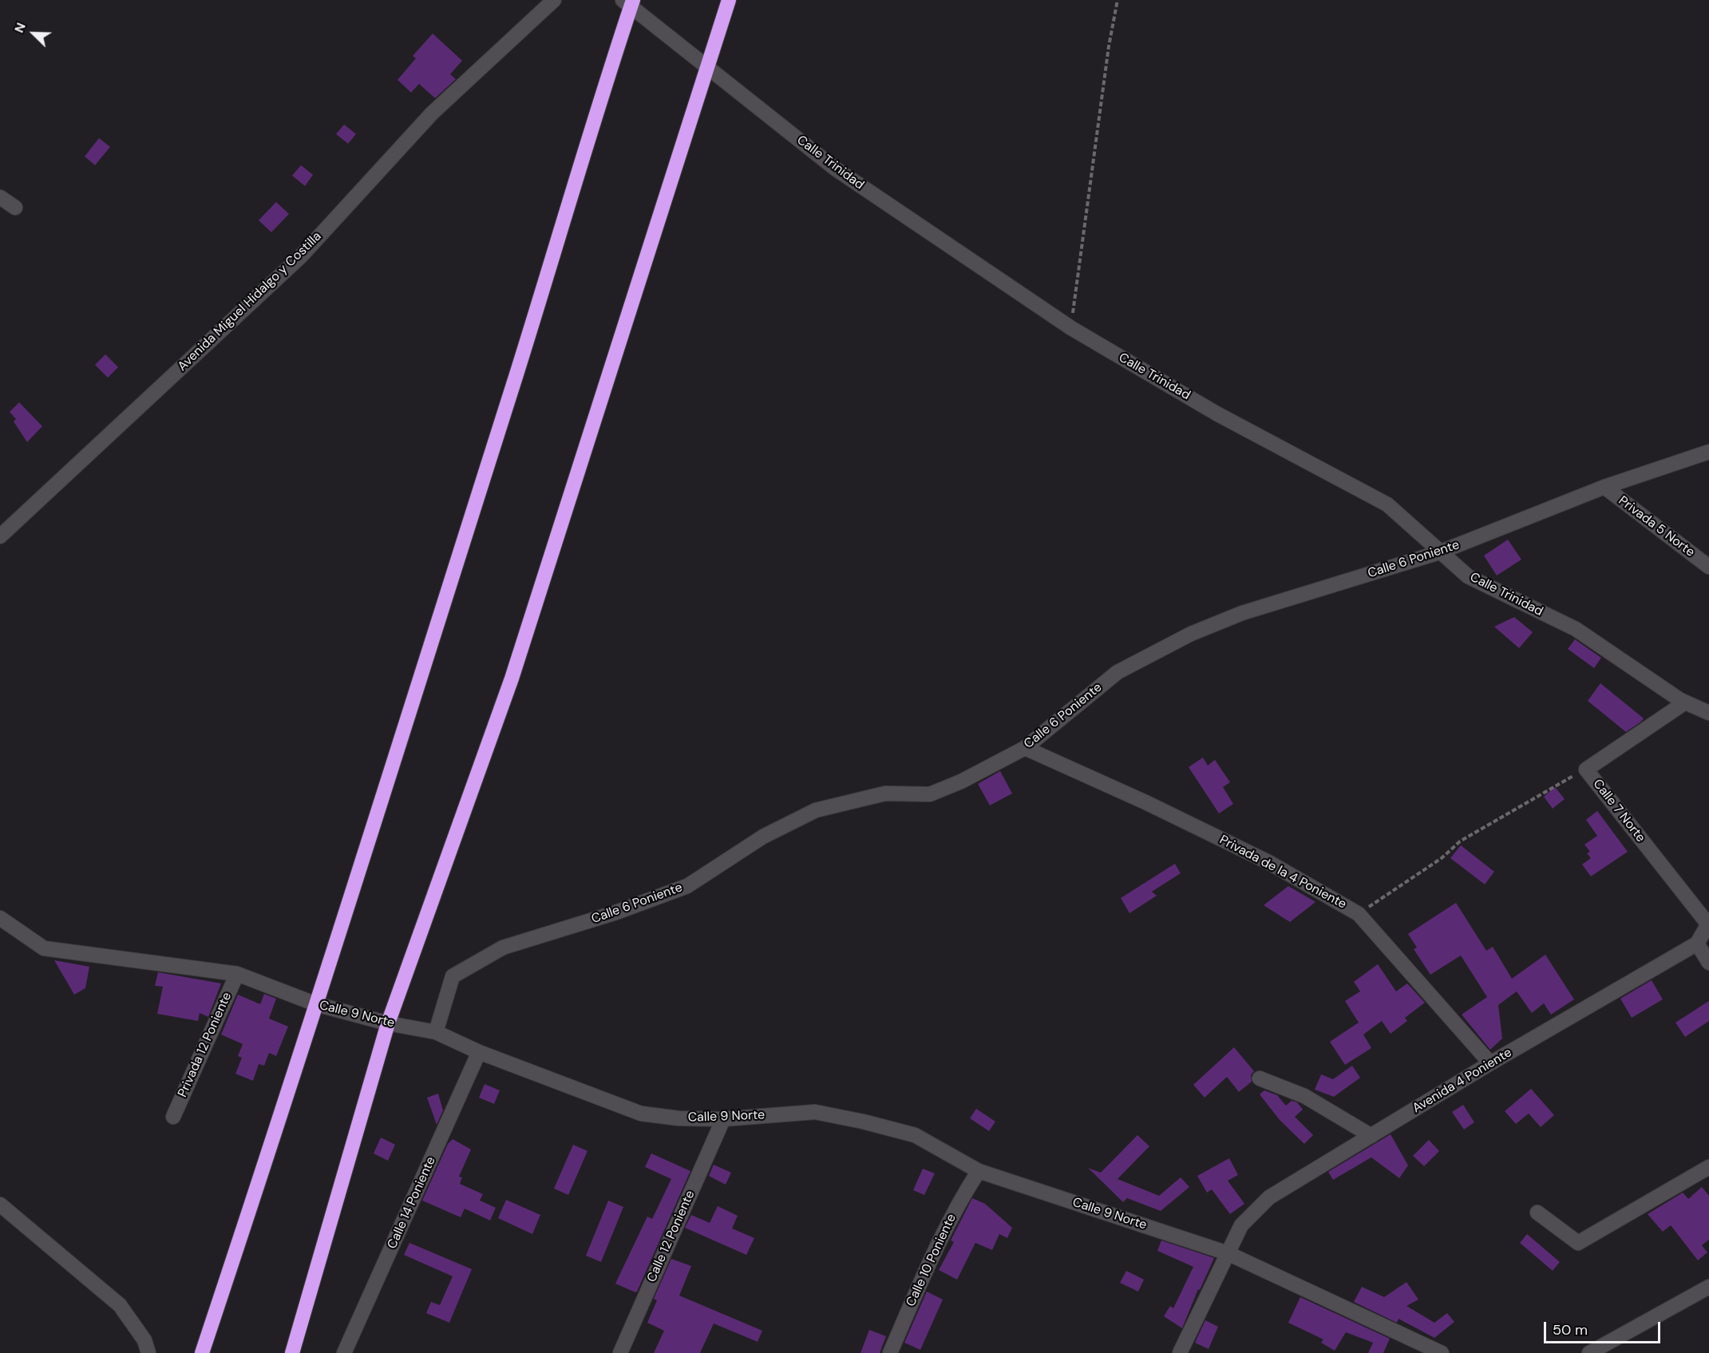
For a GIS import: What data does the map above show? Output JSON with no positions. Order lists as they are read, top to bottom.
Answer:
{
  "streets": {
    "street": [
      "Calle Trinidad",
      "Avenida Miguel Hidalgo y Costilla",
      "Privada 5 Norte",
      "Calle 6 Poniente",
      "Calle 7 Norte",
      "Privada de la 4 Poniente",
      "Calle 9 Norte",
      "Privada 12 Poniente",
      "Avenida 4 Poniente",
      "Calle 14 Poniente",
      "Calle 12 Poniente",
      "Calle 10 Poniente"
    ]
  },
  "crossings": [
    ["Calle Trinidad", "Calle 6 Poniente"],
    ["Calle Trinidad", "Calle 7 Norte"],
    ["Privada 5 Norte", "Calle 6 Poniente"],
    ["Calle 6 Poniente", "Privada de la 4 Poniente"],
    ["Calle 6 Poniente", "Calle 9 Norte"],
    ["Calle 7 Norte", "Avenida 4 Poniente"],
    ["Privada de la 4 Poniente", "Avenida 4 Poniente"],
    ["Calle 9 Norte", "Privada 12 Poniente"],
    ["Calle 9 Norte", "Avenida 4 Poniente"],
    ["Calle 9 Norte", "Calle 14 Poniente"],
    ["Calle 9 Norte", "Calle 12 Poniente"],
    ["Calle 9 Norte", "Calle 10 Poniente"]
  ],
  "scale_bar": "50 m",
  "north": "top left"
}
